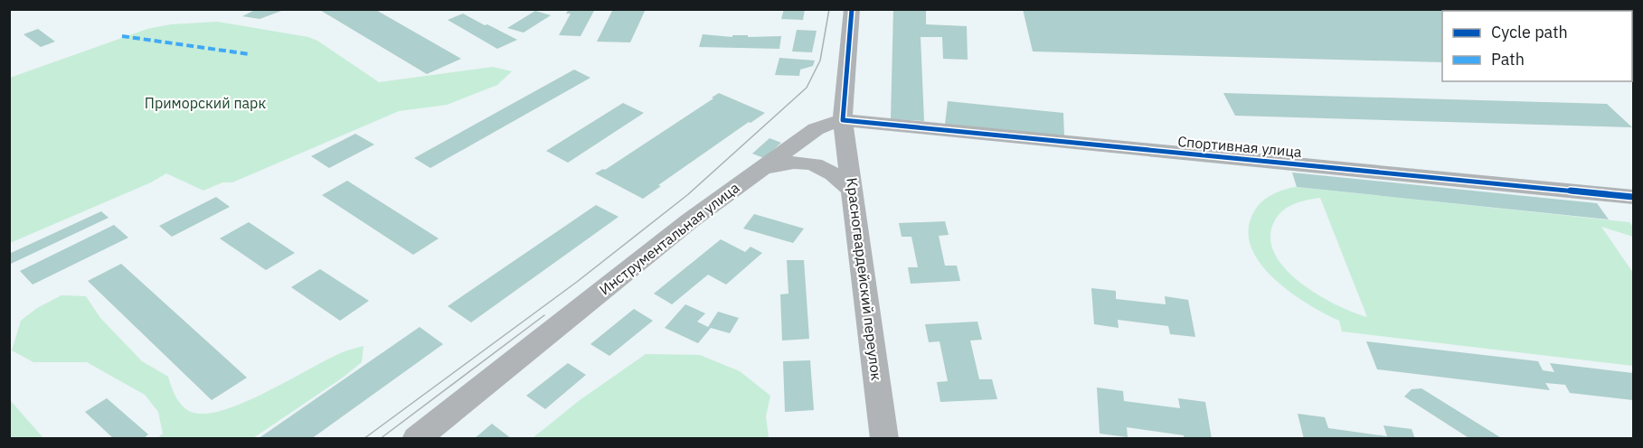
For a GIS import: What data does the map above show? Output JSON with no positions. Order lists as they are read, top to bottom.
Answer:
{
  "streets": {
    "main road": ["Спортивная улица", "Инструментальная улица", "Красногвардейский переулок"]
  },
  "crossings": [
    ["Спортивная улица", "Инструментальная улица"],
    ["Спортивная улица", "Красногвардейский переулок"],
    ["Инструментальная улица", "Красногвардейский переулок"]
  ],
  "parks": ["Приморский парк"],
  "legend": ["Cycle path", "Path"]
}
